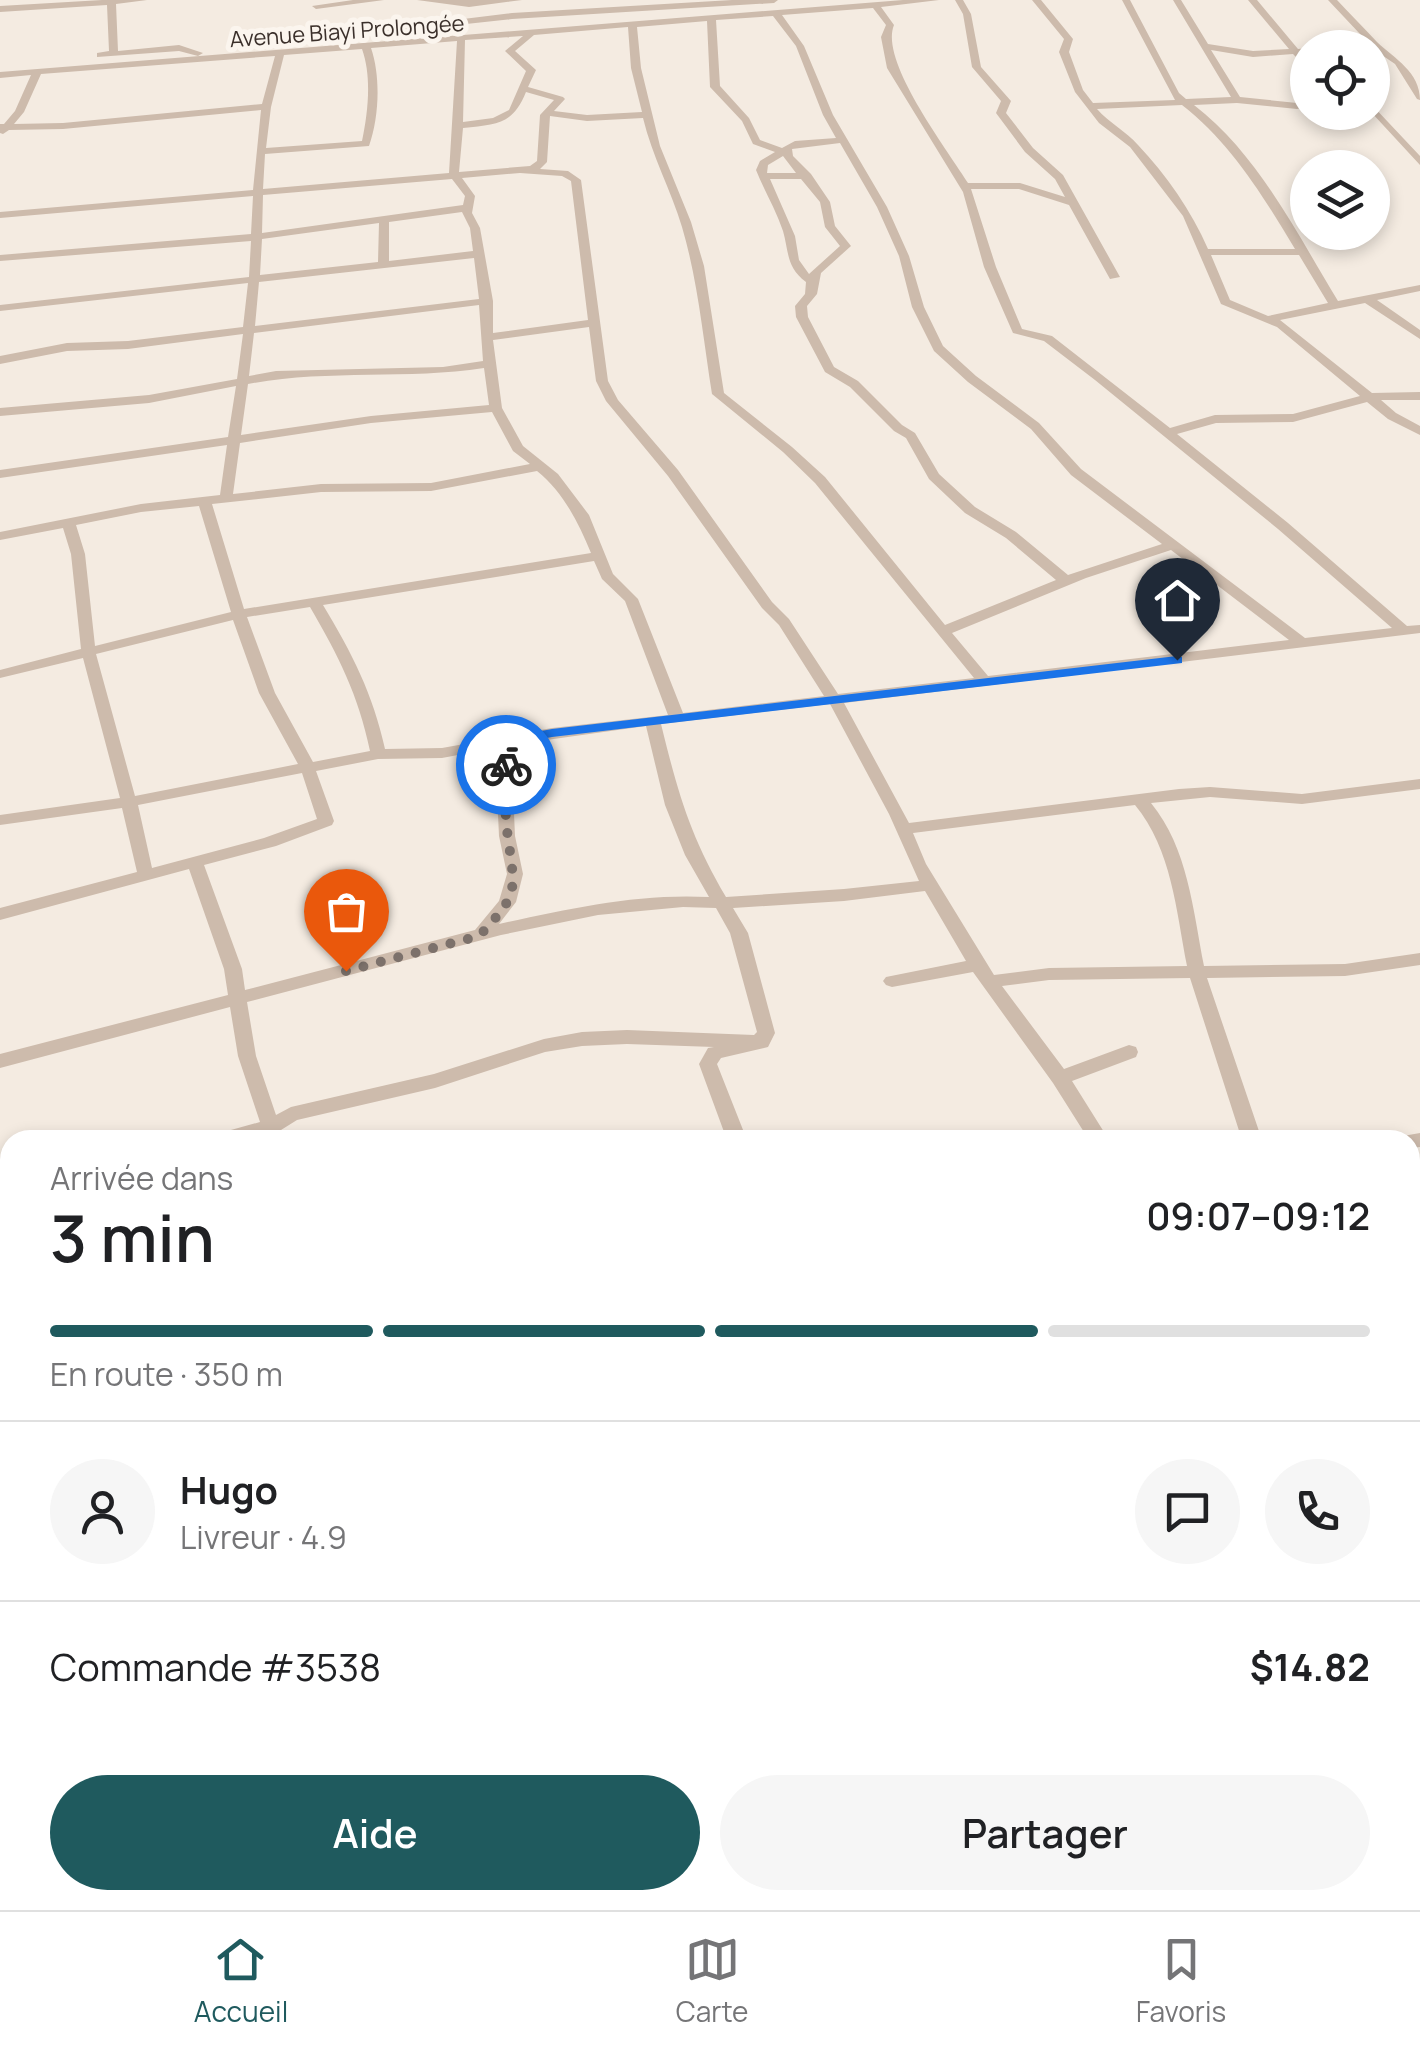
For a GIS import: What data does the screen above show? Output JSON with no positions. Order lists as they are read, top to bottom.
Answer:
{
  "streets": {
    "street": ["Avenue Biayi Prolongée"]
  },
  "page": {
    "heading": ["3 min", "Arrivée dans", "09:07–09:12"],
    "panel": [
      "Hugo",
      "Livreur · 4.9",
      "Commande #3538",
      "$14.82"
    ],
    "bar": "En route · 350 m",
    "buttons": ["Aide", "Partager"],
    "tabs": ["Accueil", "Carte", "Favoris"]
  }
}
